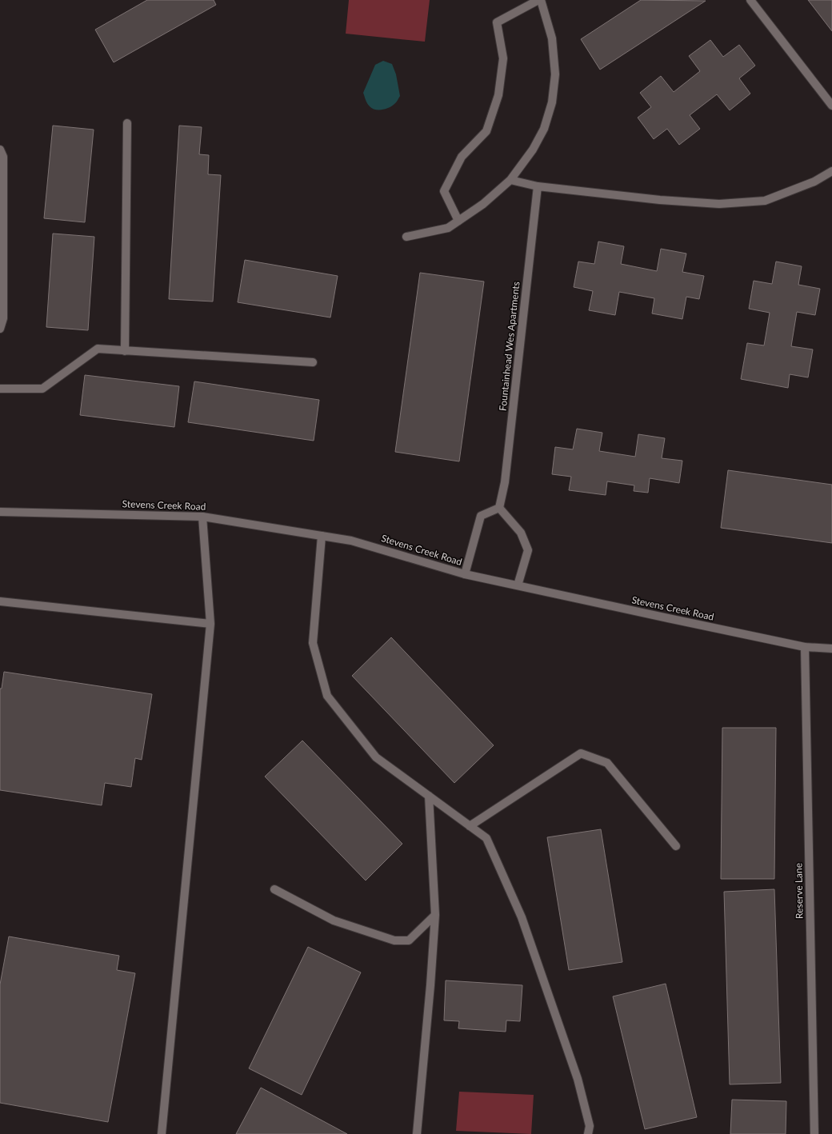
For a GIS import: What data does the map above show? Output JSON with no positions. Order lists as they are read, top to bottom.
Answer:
{
  "streets": {
    "street": ["Fountainhead Wes Apartments", "Stevens Creek Road", "Reserve Lane"]
  },
  "crossings": [
    ["Stevens Creek Road", "Reserve Lane"]
  ]
}
